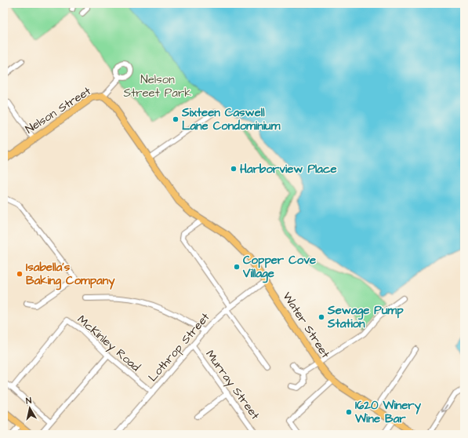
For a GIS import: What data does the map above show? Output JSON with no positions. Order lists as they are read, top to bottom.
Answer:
{
  "streets": {
    "main road": ["Nelson Street", "Water Street"],
    "street": ["McKinley Road", "Lothrop Street", "Murray Street"]
  },
  "crossings": [
    ["Nelson Street", "Water Street"],
    ["Water Street", "Lothrop Street"],
    ["McKinley Road", "Lothrop Street"],
    ["Lothrop Street", "Murray Street"]
  ],
  "parks": ["Nelson Street Park"],
  "places": [
    "Sixteen Caswell Lane Condominium",
    "Harborview Place",
    "Copper Cove Village",
    "Isabella's Baking Company",
    "Sewage Pump Station",
    "1620 Winery Wine Bar"
  ],
  "north": "top"
}
